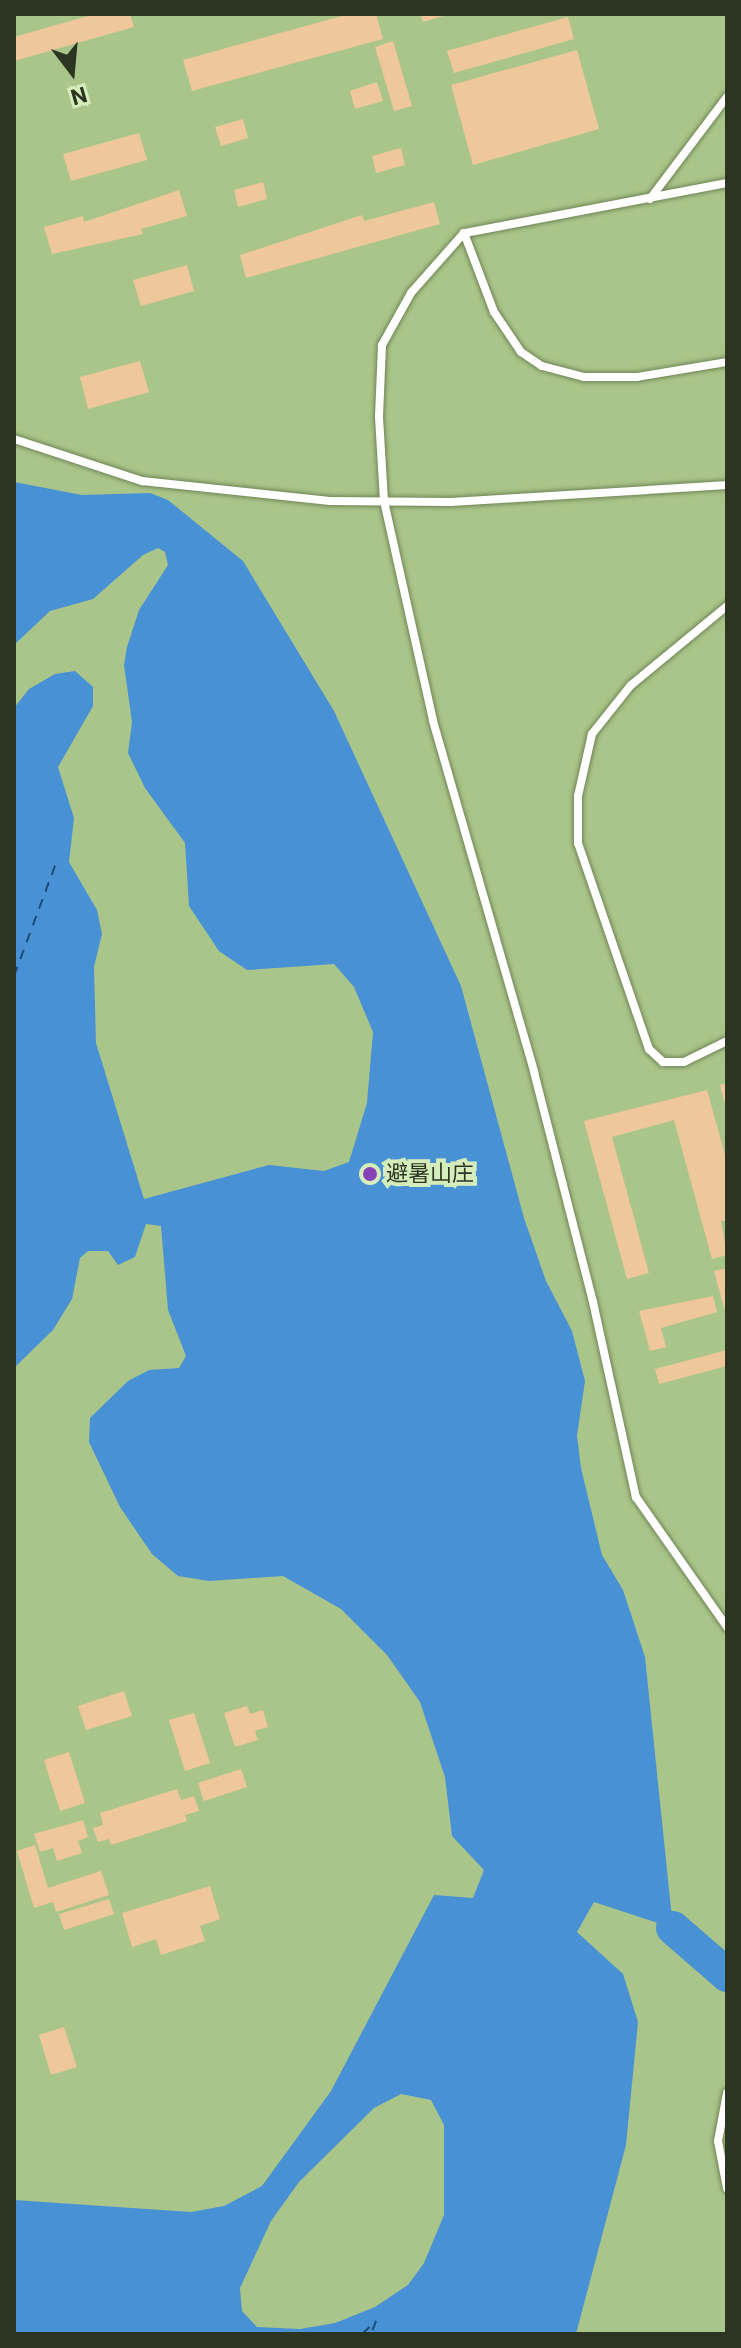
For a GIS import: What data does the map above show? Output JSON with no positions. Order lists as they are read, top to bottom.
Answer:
{
  "places": ["避暑山庄"],
  "north": "bottom"
}
